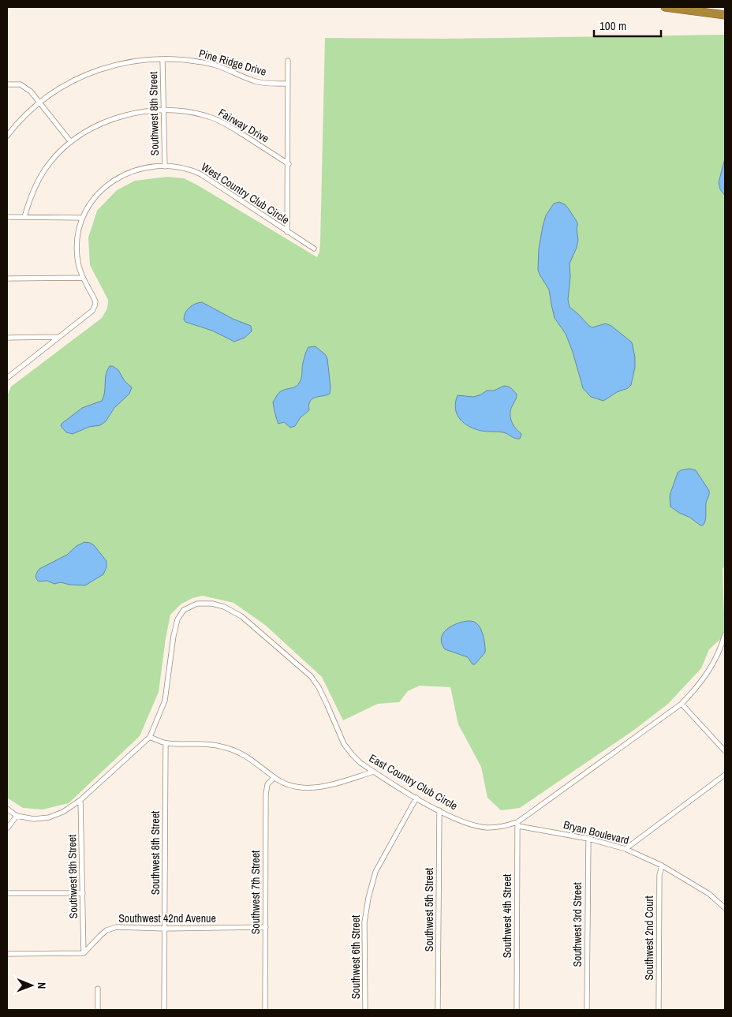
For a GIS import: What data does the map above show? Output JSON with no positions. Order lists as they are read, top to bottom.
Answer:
{
  "streets": {
    "street": [
      "Pine Ridge Drive",
      "Southwest 8th Street",
      "Fairway Drive",
      "West Country Club Circle",
      "East Country Club Circle",
      "Bryan Boulevard",
      "Southwest 9th Street",
      "Southwest 7th Street",
      "Southwest 5th Street",
      "Southwest 4th Street",
      "Southwest 42nd Avenue",
      "Southwest 3rd Street",
      "Southwest 2nd Court",
      "Southwest 6th Street"
    ]
  },
  "crossings": [
    ["Pine Ridge Drive", "Southwest 8th Street"],
    ["Southwest 8th Street", "Fairway Drive"],
    ["Southwest 8th Street", "West Country Club Circle"],
    ["Southwest 8th Street", "Southwest 42nd Avenue"],
    ["East Country Club Circle", "Bryan Boulevard"],
    ["East Country Club Circle", "Southwest 9th Street"],
    ["East Country Club Circle", "Southwest 5th Street"],
    ["East Country Club Circle", "Southwest 4th Street"],
    ["East Country Club Circle", "Southwest 6th Street"],
    ["Bryan Boulevard", "Southwest 4th Street"],
    ["Bryan Boulevard", "Southwest 3rd Street"],
    ["Bryan Boulevard", "Southwest 2nd Court"],
    ["Southwest 9th Street", "Southwest 42nd Avenue"],
    ["Southwest 7th Street", "Southwest 42nd Avenue"]
  ],
  "scale_bar": "100 m",
  "north": "right"
}
